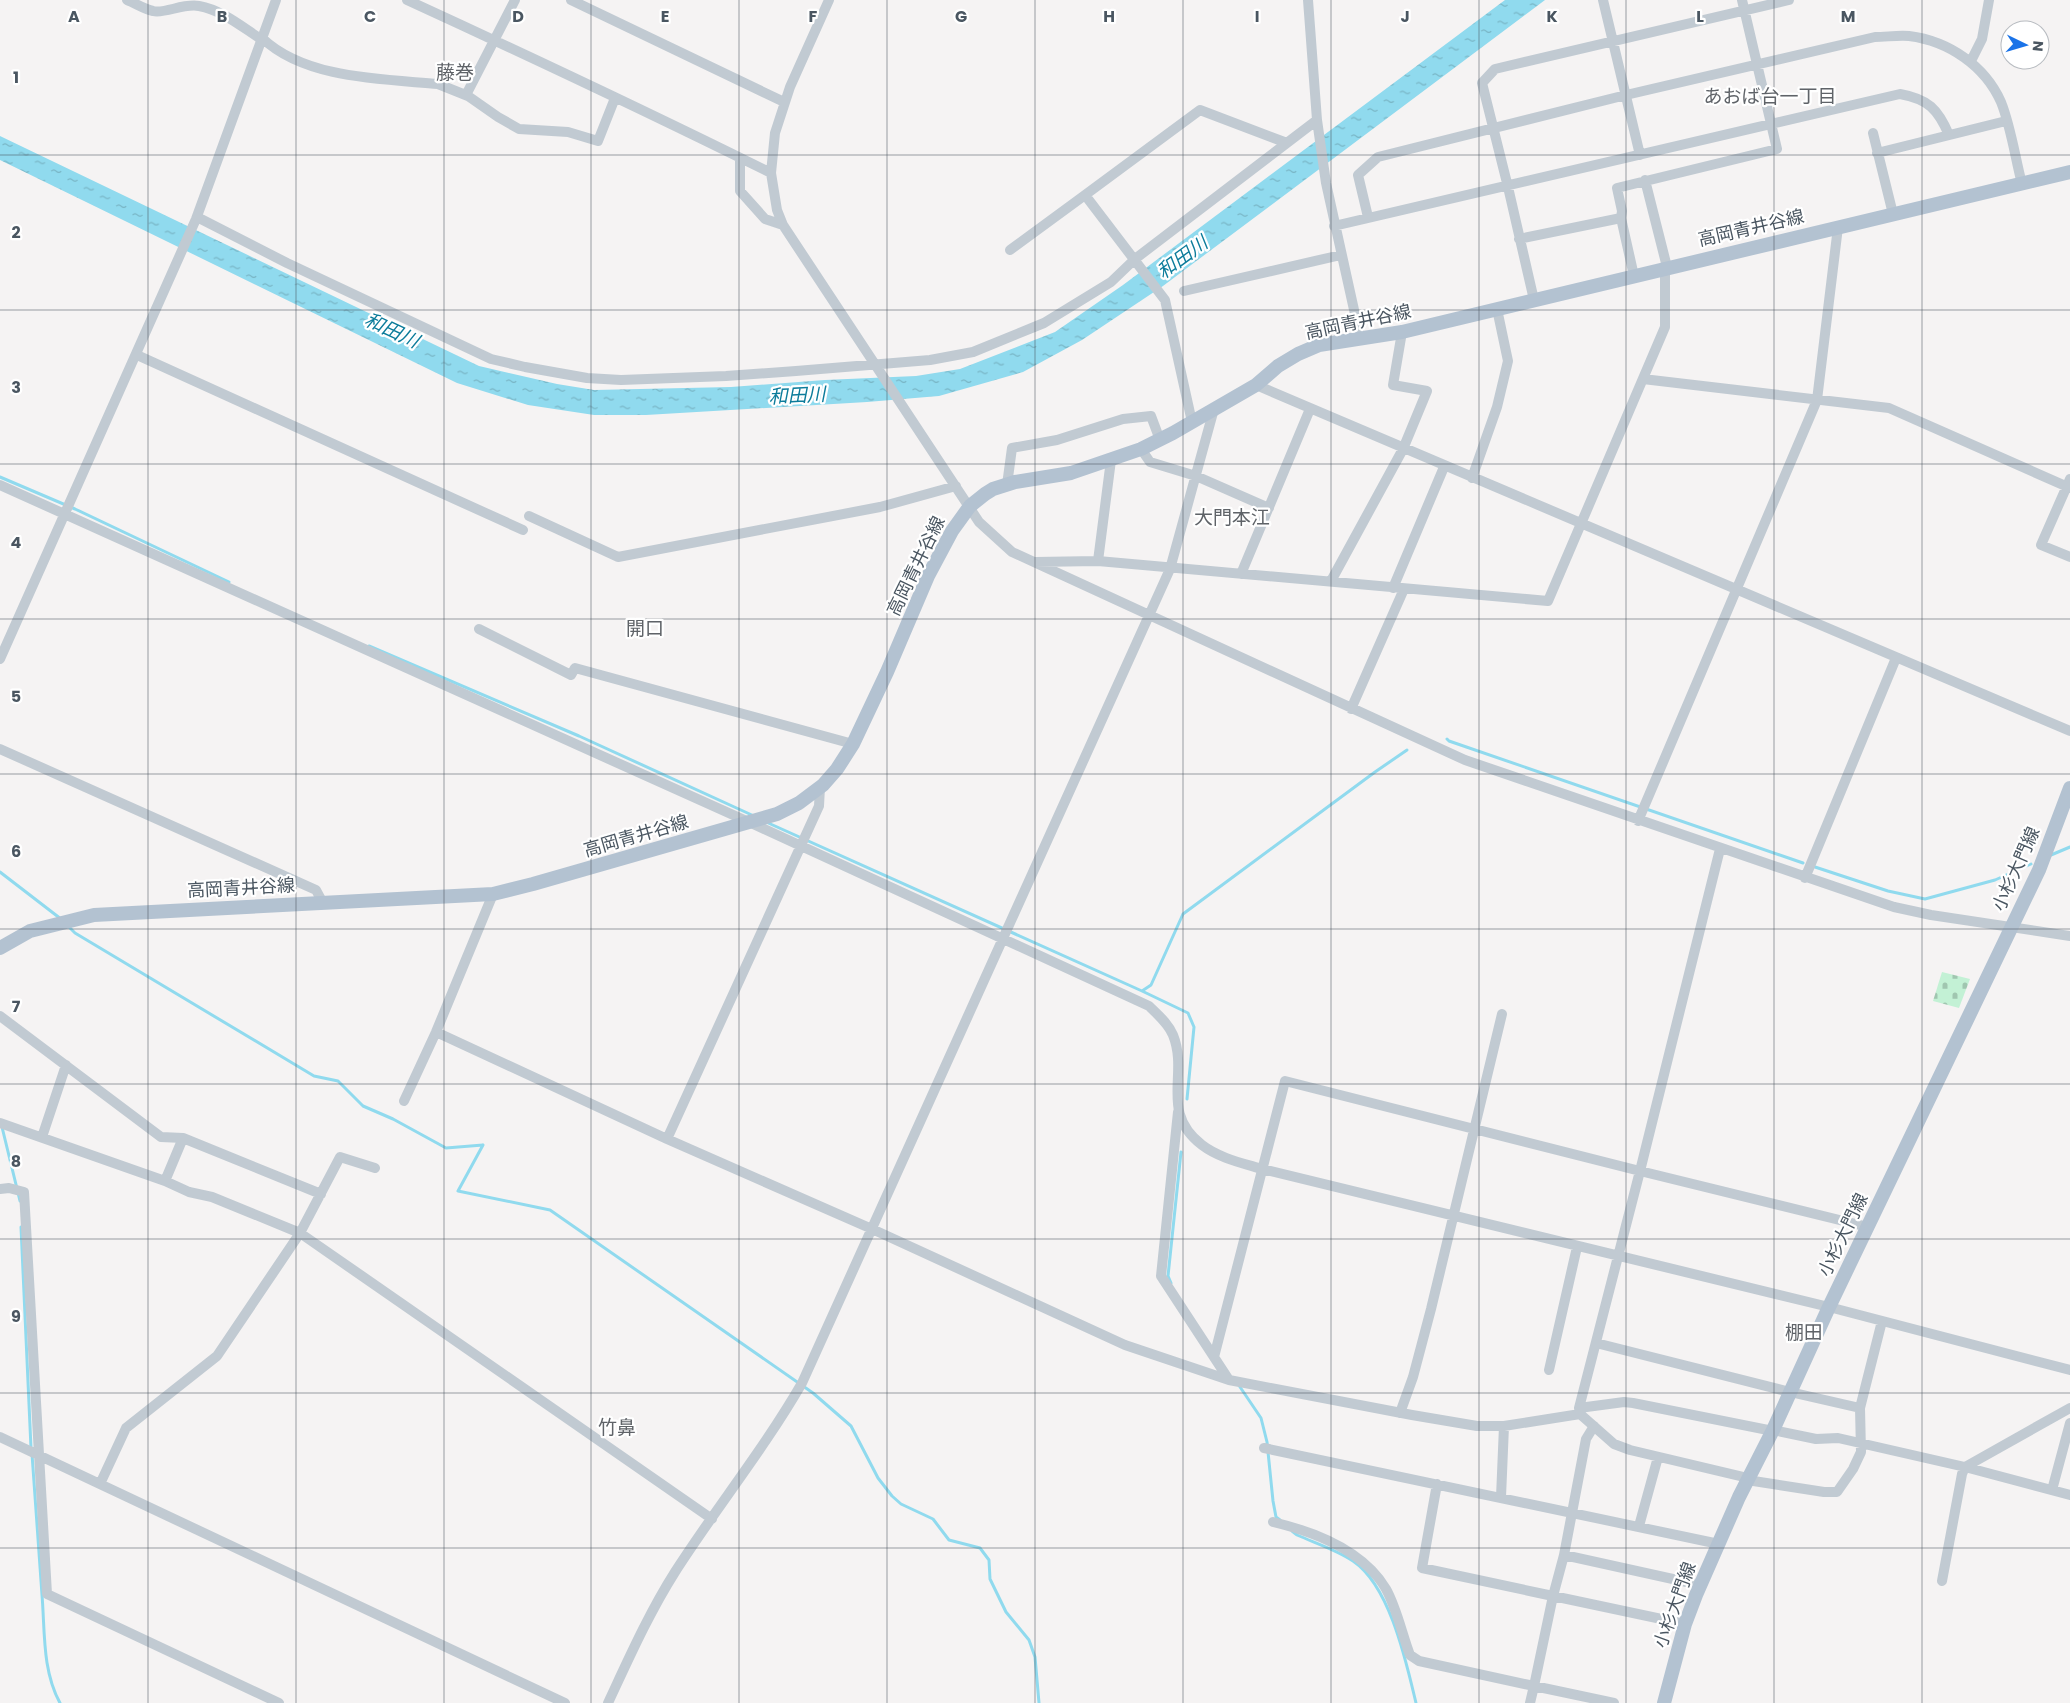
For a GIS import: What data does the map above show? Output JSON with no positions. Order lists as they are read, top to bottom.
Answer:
{
  "streets": {
    "main road": ["高岡青井谷線", "小杉大門線"]
  },
  "districts": [
    "藤巻",
    "あおば台一丁目",
    "大門本江",
    "開口",
    "棚田",
    "竹鼻"
  ],
  "water": ["和田川"],
  "north": "right",
  "grid": {
    "columns": [
      "A",
      "B",
      "C",
      "D",
      "E",
      "F",
      "G",
      "H",
      "I",
      "J",
      "K",
      "L",
      "M"
    ],
    "rows": [
      "1",
      "2",
      "3",
      "4",
      "5",
      "6",
      "7",
      "8",
      "9"
    ]
  }
}
